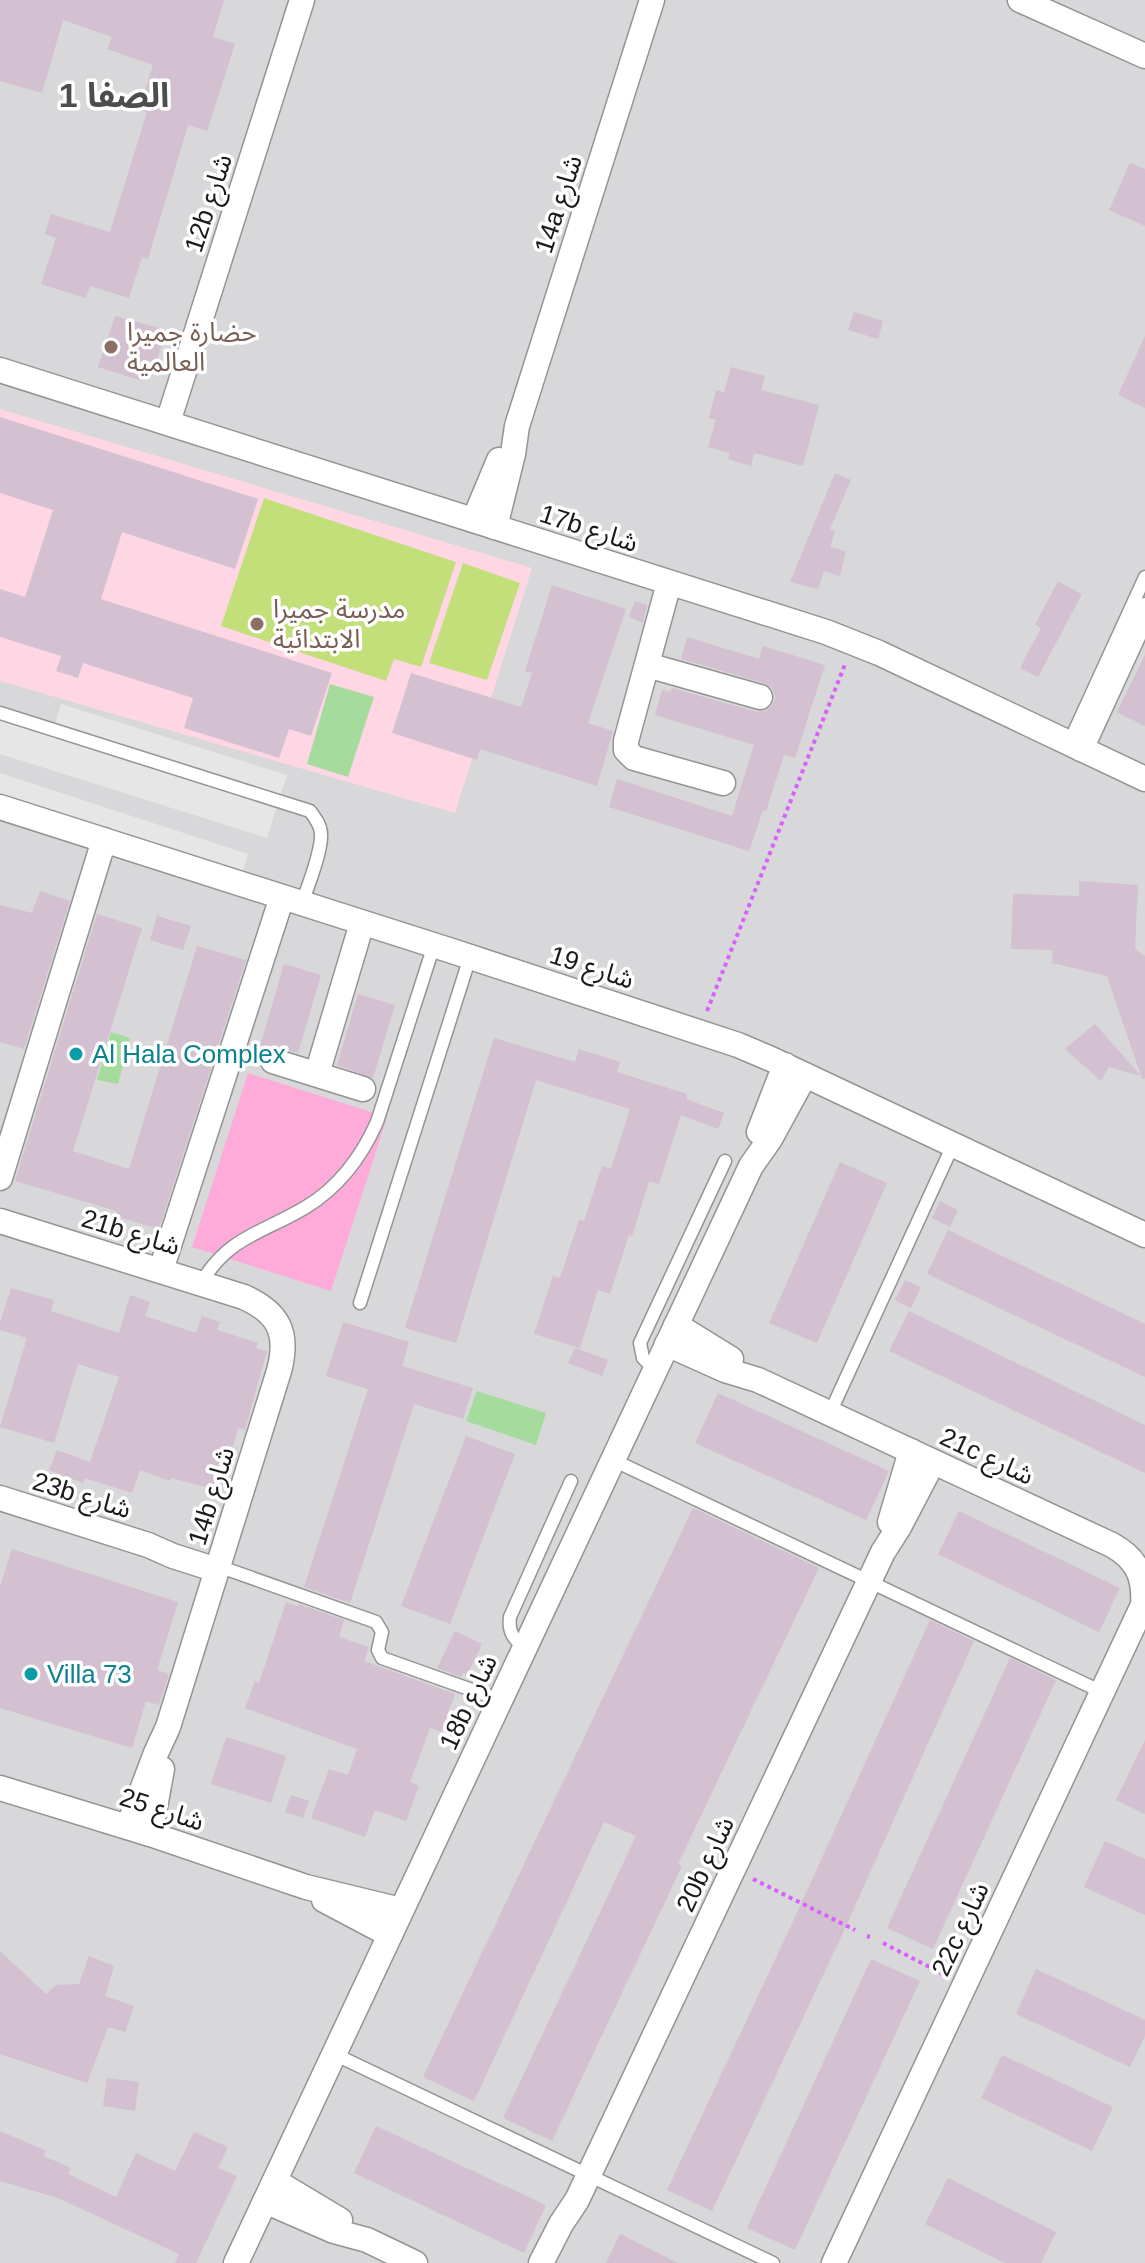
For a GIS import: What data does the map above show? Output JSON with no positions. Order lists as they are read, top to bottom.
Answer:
{
  "streets": {
    "street": [
      "12b شارع",
      "14a شارع",
      "17b شارع",
      "شارع 19",
      "21b شارع",
      "21c شارع",
      "23b شارع",
      "14b شارع",
      "18b شارع",
      "شارع 25",
      "20b شارع",
      "22c شارع"
    ]
  },
  "crossings": [
    ["12b شارع", "17b شارع"],
    ["14a شارع", "17b شارع"],
    ["شارع 19", "18b شارع"],
    ["21b شارع", "14b شارع"],
    ["21c شارع", "18b شارع"],
    ["21c شارع", "20b شارع"],
    ["21c شارع", "22c شارع"],
    ["23b شارع", "14b شارع"],
    ["14b شارع", "شارع 25"],
    ["18b شارع", "شارع 25"]
  ],
  "districts": ["الصفا 1"],
  "places": [
    "حضارة جميرا العالمية",
    "مدرسة جميرا الابتدائية",
    "Al Hala Complex",
    "Villa 73"
  ]
}
